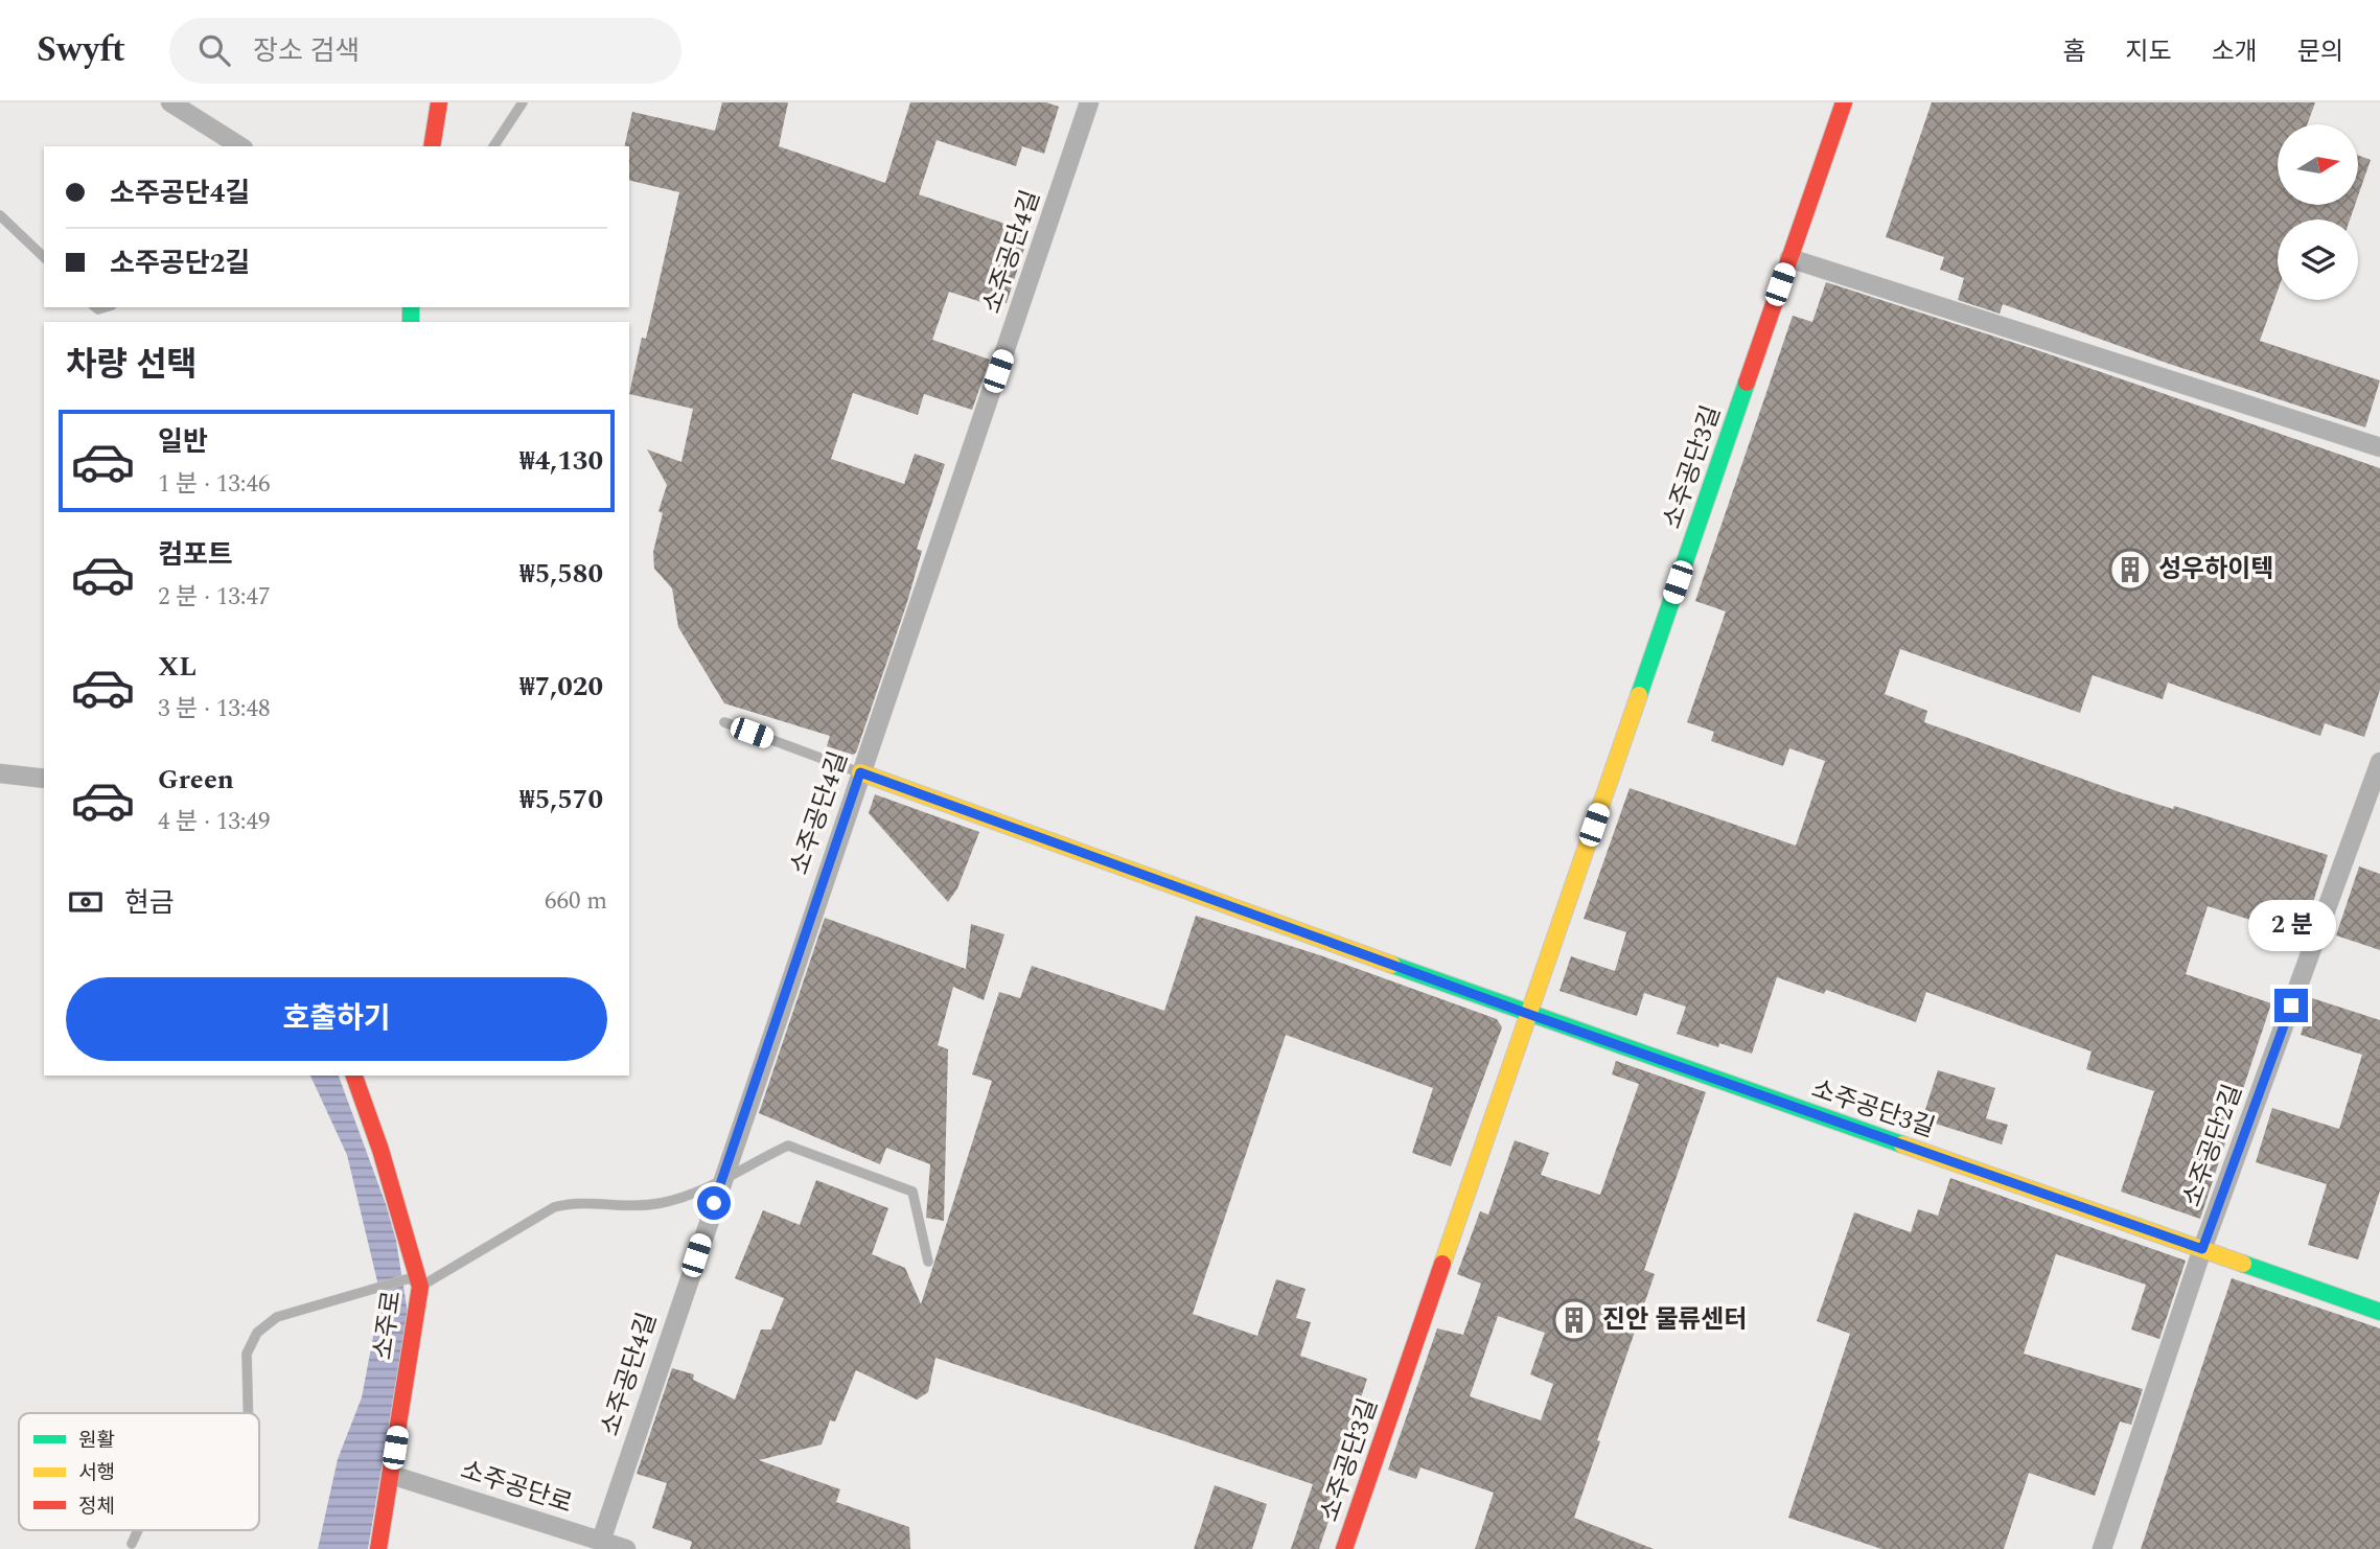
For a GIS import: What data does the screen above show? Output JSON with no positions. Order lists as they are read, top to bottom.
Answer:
{
  "streets": {
    "street": [
      "소주공단4길",
      "소주공단3길",
      "소주공단2길",
      "소주로",
      "소주공단로"
    ]
  },
  "crossings": [
    ["소주공단4길", "소주공단로"],
    ["소주공단3길", "소주공단2길"],
    ["소주로", "소주공단로"]
  ],
  "places": {
    "building": ["성우하이텍", "진안 물류센터"]
  },
  "legend": ["원활", "서행", "정체"],
  "north": "right",
  "page": {
    "header": "Swyft",
    "search": "장소 검색",
    "nav": [
      "홈",
      "지도",
      "소개",
      "문의"
    ],
    "banner": ["소주공단4길", "소주공단2길"],
    "heading": "차량 선택",
    "list": [
      {
        "name": "일반",
        "note": "1 분 · 13:46",
        "value": "₩4,130"
      },
      {
        "name": "컴포트",
        "note": "2 분 · 13:47",
        "value": "₩5,580"
      },
      {
        "name": "XL",
        "note": "3 분 · 13:48",
        "value": "₩7,020"
      },
      {
        "name": "Green",
        "note": "4 분 · 13:49",
        "value": "₩5,570"
      }
    ],
    "pay": ["현금", "660 m"],
    "bubble": "2 분",
    "buttons": "호출하기"
  }
}
